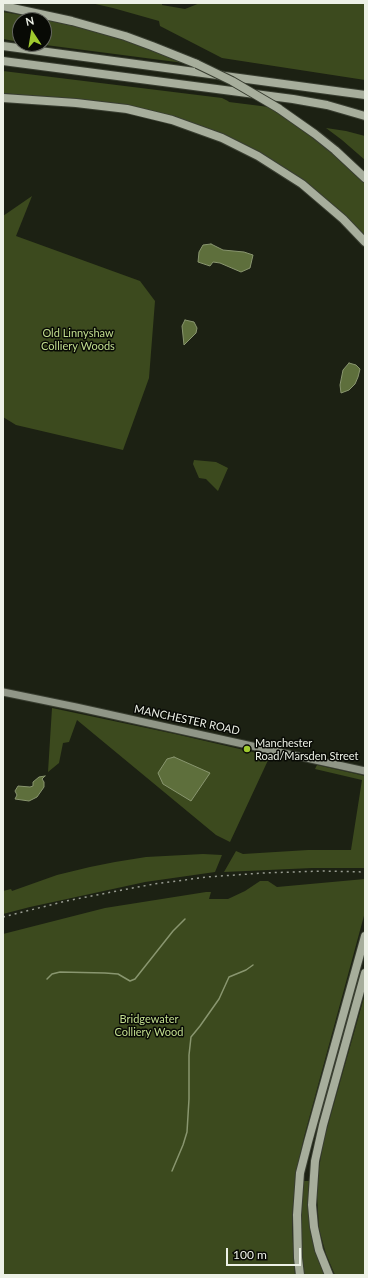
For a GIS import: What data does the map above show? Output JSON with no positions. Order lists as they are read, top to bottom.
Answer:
{
  "streets": {
    "main road": ["MANCHESTER ROAD"]
  },
  "parks": ["Old Linnyshaw Colliery Woods", "Bridgewater Colliery Wood"],
  "places": ["Manchester Road/Marsden Street"],
  "scale_bar": "100 m",
  "north": "top"
}
